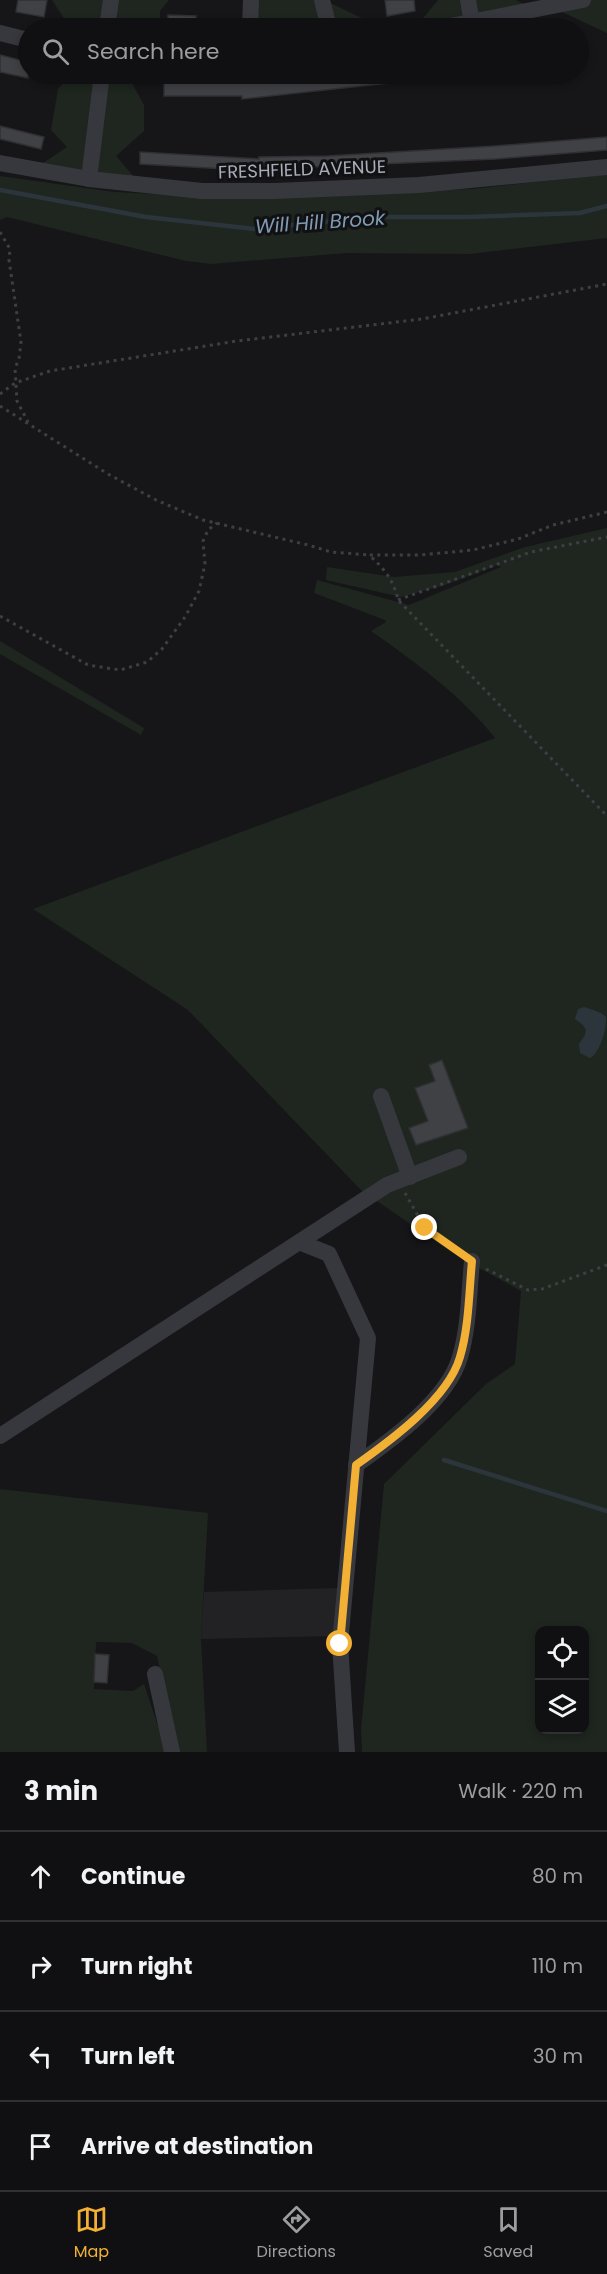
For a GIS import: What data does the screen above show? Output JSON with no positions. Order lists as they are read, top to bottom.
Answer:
{
  "streets": {
    "street": ["FRESHFIELD AVENUE"]
  },
  "water": ["Will Hill Brook"],
  "page": {
    "search": "Search here",
    "heading": ["3 min", "Walk · 220 m"],
    "list": [
      ["Continue", "80 m"],
      ["Turn right", "110 m"],
      ["Turn left", "30 m"],
      "Arrive at destination"
    ],
    "nav": ["Map", "Directions", "Saved"]
  }
}
